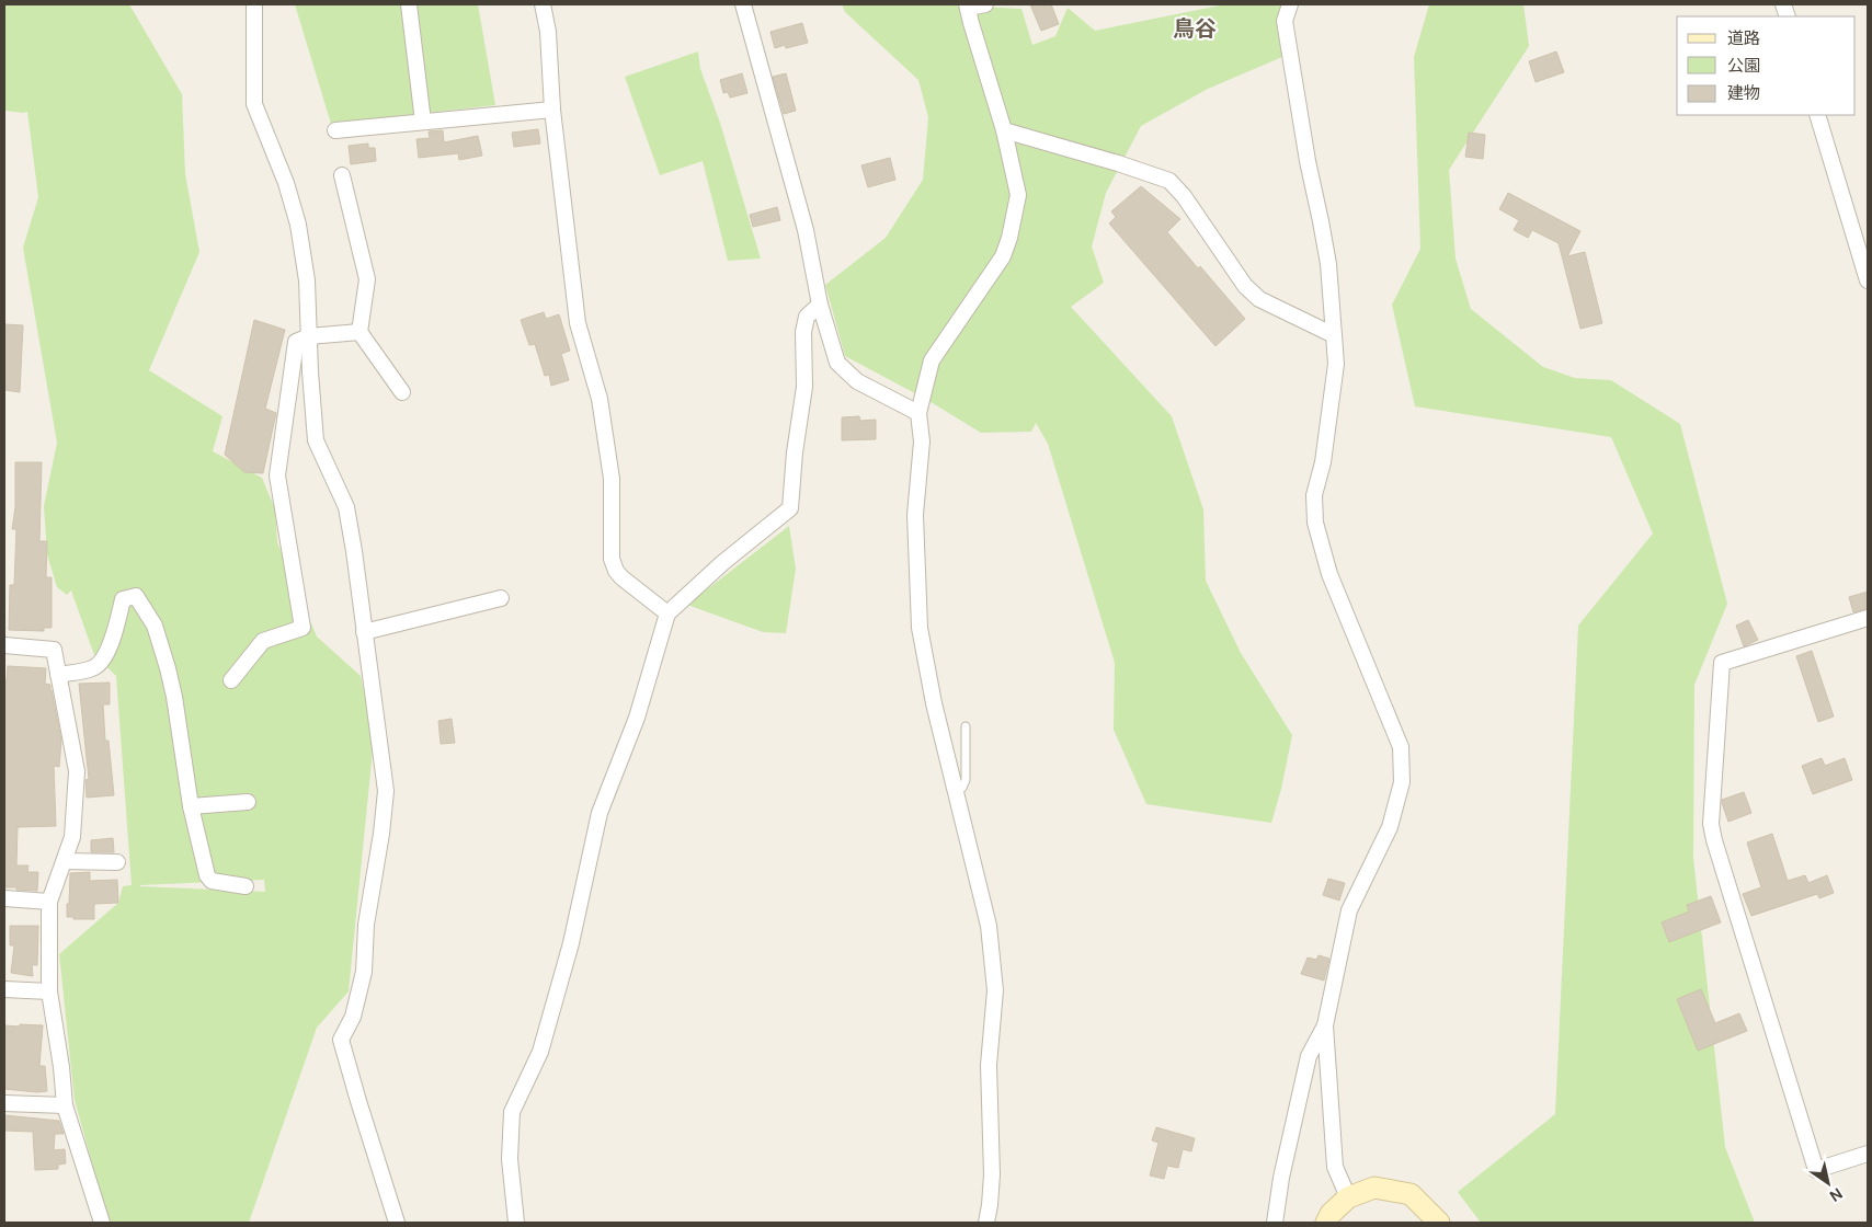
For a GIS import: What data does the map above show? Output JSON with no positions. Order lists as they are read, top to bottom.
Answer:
{
  "districts": ["鳥谷"],
  "legend": ["道路", "公園", "建物"],
  "north": "bottom right"
}
